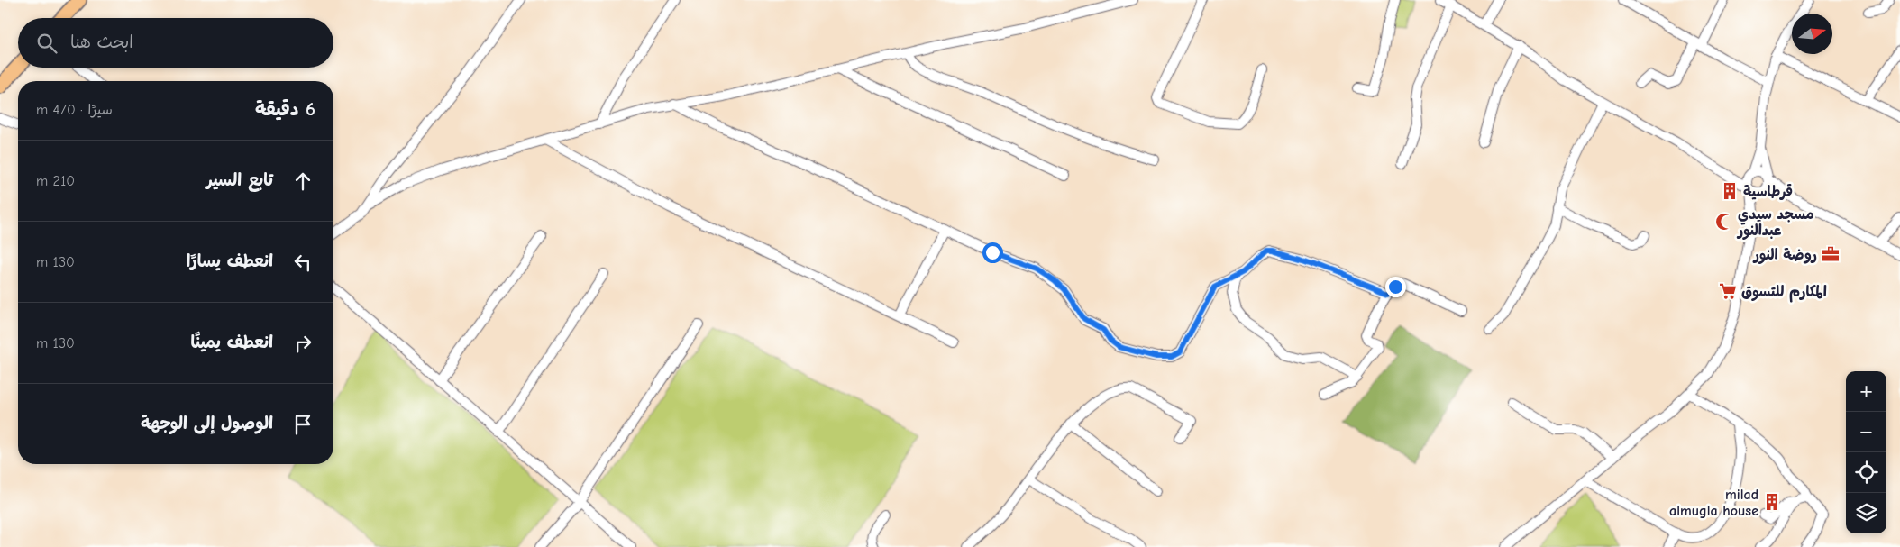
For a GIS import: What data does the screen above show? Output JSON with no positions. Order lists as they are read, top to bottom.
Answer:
{
  "places": {
    "building": ["قرطاسية", "milad almugla house"],
    "mosque": ["مسجد سيدي عبدالنور"],
    "office": ["روضة النور"],
    "supermarket": ["المكارم للتسوق"]
  },
  "north": "right",
  "page": {
    "search": "ابحث هنا",
    "heading": ["6 دقيقة", "سيرًا · 470 m"],
    "list": [
      ["تابع السير", "210 m"],
      ["انعطف يسارًا", "130 m"],
      ["انعطف يمينًا", "130 m"],
      "الوصول إلى الوجهة"
    ],
    "map_buttons": ["+", "−"]
  }
}
